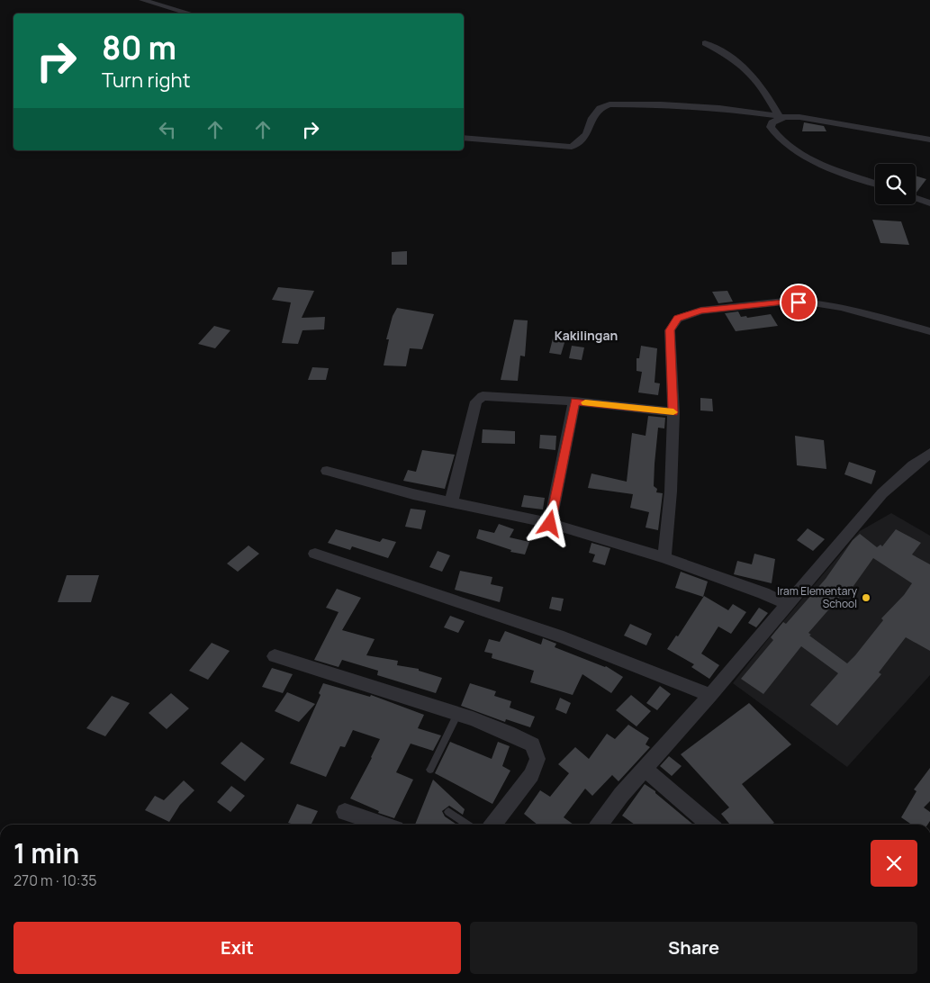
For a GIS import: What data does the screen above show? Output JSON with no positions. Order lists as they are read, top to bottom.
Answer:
{
  "districts": ["Kakilingan"],
  "places": ["Iram Elementary School"],
  "page": {
    "turn": ["80 m", "Turn right"],
    "heading": ["1 min", "270 m · 10:35"],
    "buttons": ["Exit", "Share"]
  }
}
